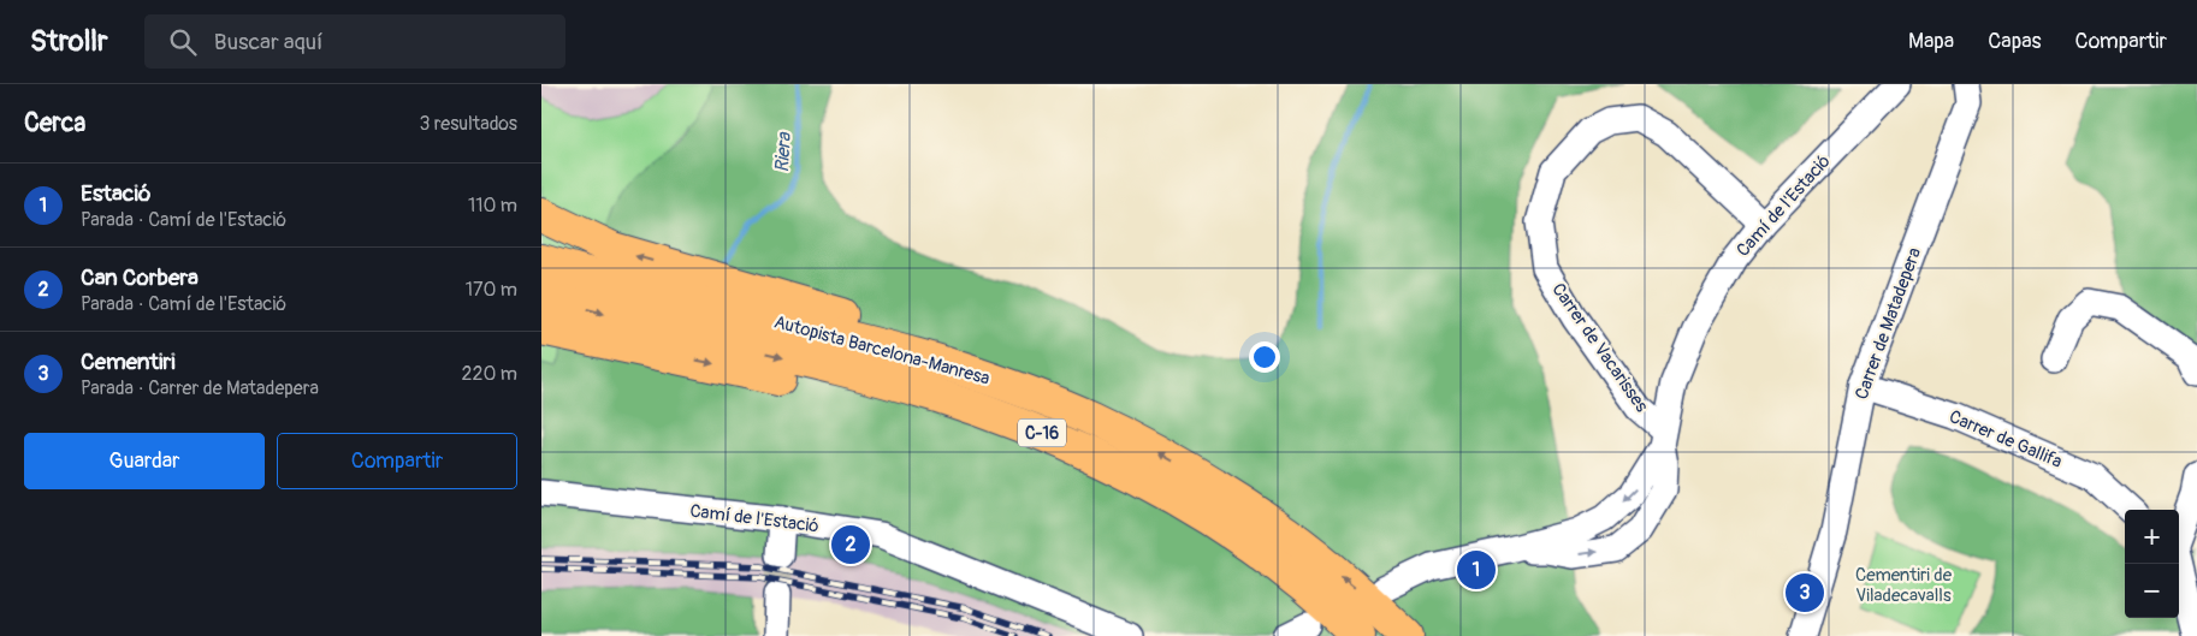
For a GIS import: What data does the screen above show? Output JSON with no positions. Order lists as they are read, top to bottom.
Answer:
{
  "streets": {
    "highway": ["Autopista Barcelona-Manresa", "C-16"],
    "street": [
      "Camí de l'Estació",
      "Carrer de Matadepera",
      "Carrer de Vacarisses",
      "Carrer de Gallifa"
    ]
  },
  "crossings": [
    ["Camí de l'Estació", "Carrer de Vacarisses"],
    ["Carrer de Matadepera", "Carrer de Gallifa"]
  ],
  "water": ["Riera"],
  "parks": ["Cementiri de Viladecavalls"],
  "page": {
    "header": "Strollr",
    "search": "Buscar aquí",
    "nav": ["Mapa", "Capas", "Compartir"],
    "heading": ["Cerca", "3 resultados"],
    "list": [
      {
        "mark": "1",
        "name": "Estació",
        "note": "Parada · Camí de l'Estació",
        "value": "110 m"
      },
      {
        "mark": "2",
        "name": "Can Corbera",
        "note": "Parada · Camí de l'Estació",
        "value": "170 m"
      },
      {
        "mark": "3",
        "name": "Cementiri",
        "note": "Parada · Carrer de Matadepera",
        "value": "220 m"
      }
    ],
    "buttons": ["Guardar", "Compartir"],
    "map_buttons": ["+", "−"],
    "pins": ["2", "1", "3"]
  }
}
